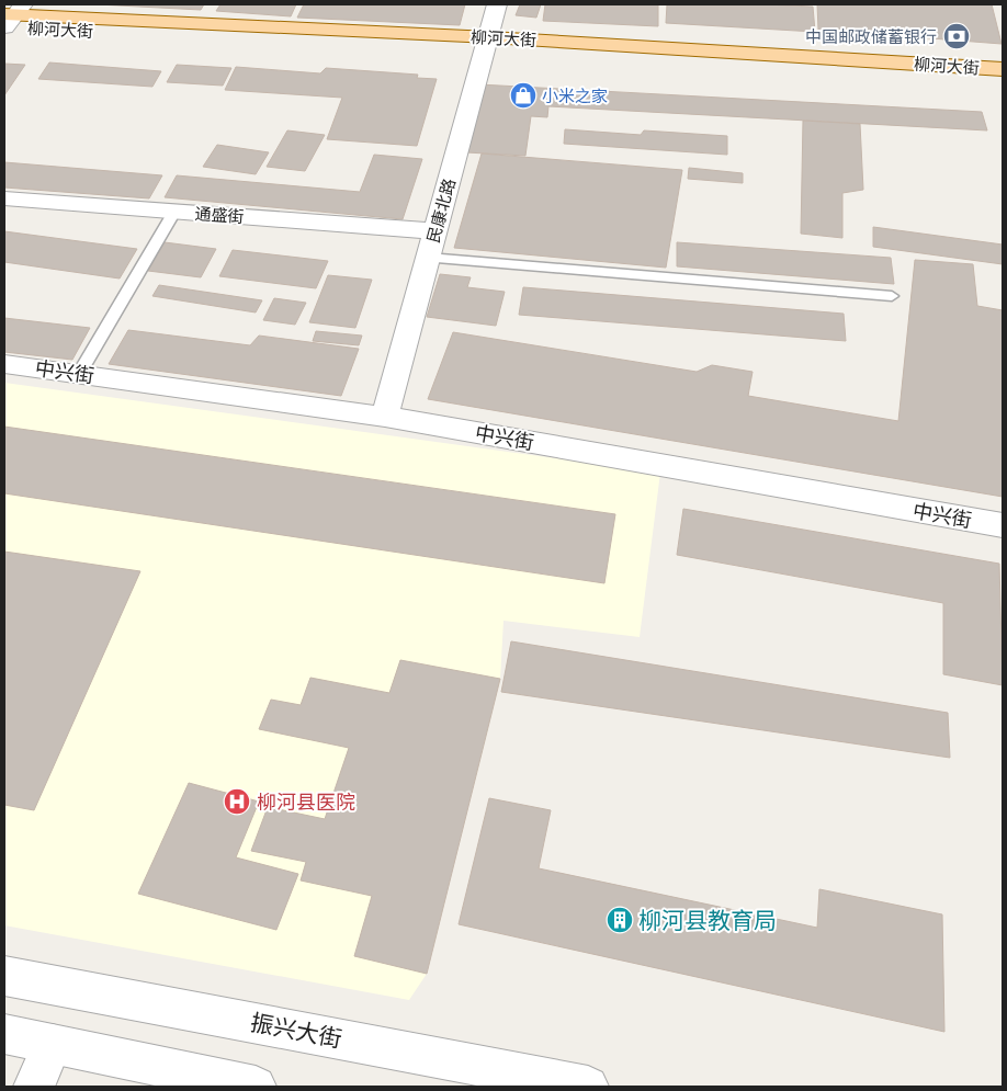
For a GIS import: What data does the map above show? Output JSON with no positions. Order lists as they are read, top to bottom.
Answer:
{
  "streets": {
    "main road": ["柳河大街"],
    "street": [
      "民康北路",
      "通盛街",
      "中兴街",
      "振兴大街"
    ]
  },
  "crossings": [
    ["柳河大街", "民康北路"],
    ["民康北路", "通盛街"],
    ["民康北路", "中兴街"]
  ],
  "places": {
    "bank": ["中国邮政储蓄银行"],
    "shop": ["小米之家"],
    "hospital": ["柳河县医院"],
    "building": ["柳河县教育局"]
  }
}
